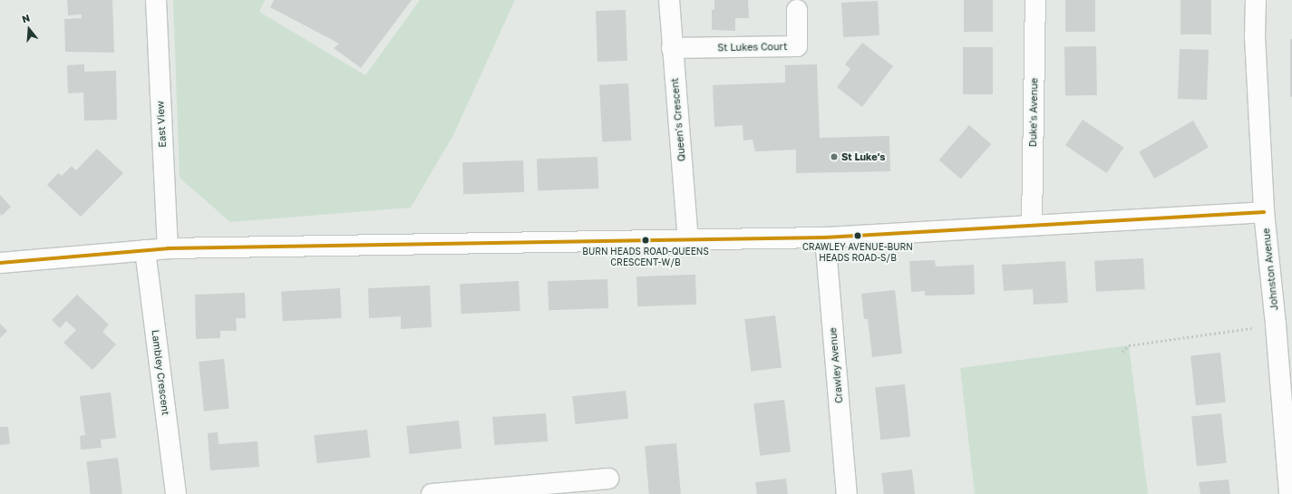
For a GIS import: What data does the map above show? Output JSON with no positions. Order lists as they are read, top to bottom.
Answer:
{
  "streets": {
    "street": [
      "St Lukes Court",
      "Duke's Avenue",
      "Queen's Crescent",
      "East View",
      "Johnston Avenue",
      "Crawley Avenue",
      "Lambley Crescent"
    ]
  },
  "crossings": [
    ["St Lukes Court", "Queen's Crescent"]
  ],
  "places": ["St Luke's", "CRAWLEY AVENUE-BURN HEADS ROAD-S/B", "BURN HEADS ROAD-QUEENS CRESCENT-W/B"],
  "north": "top"
}
